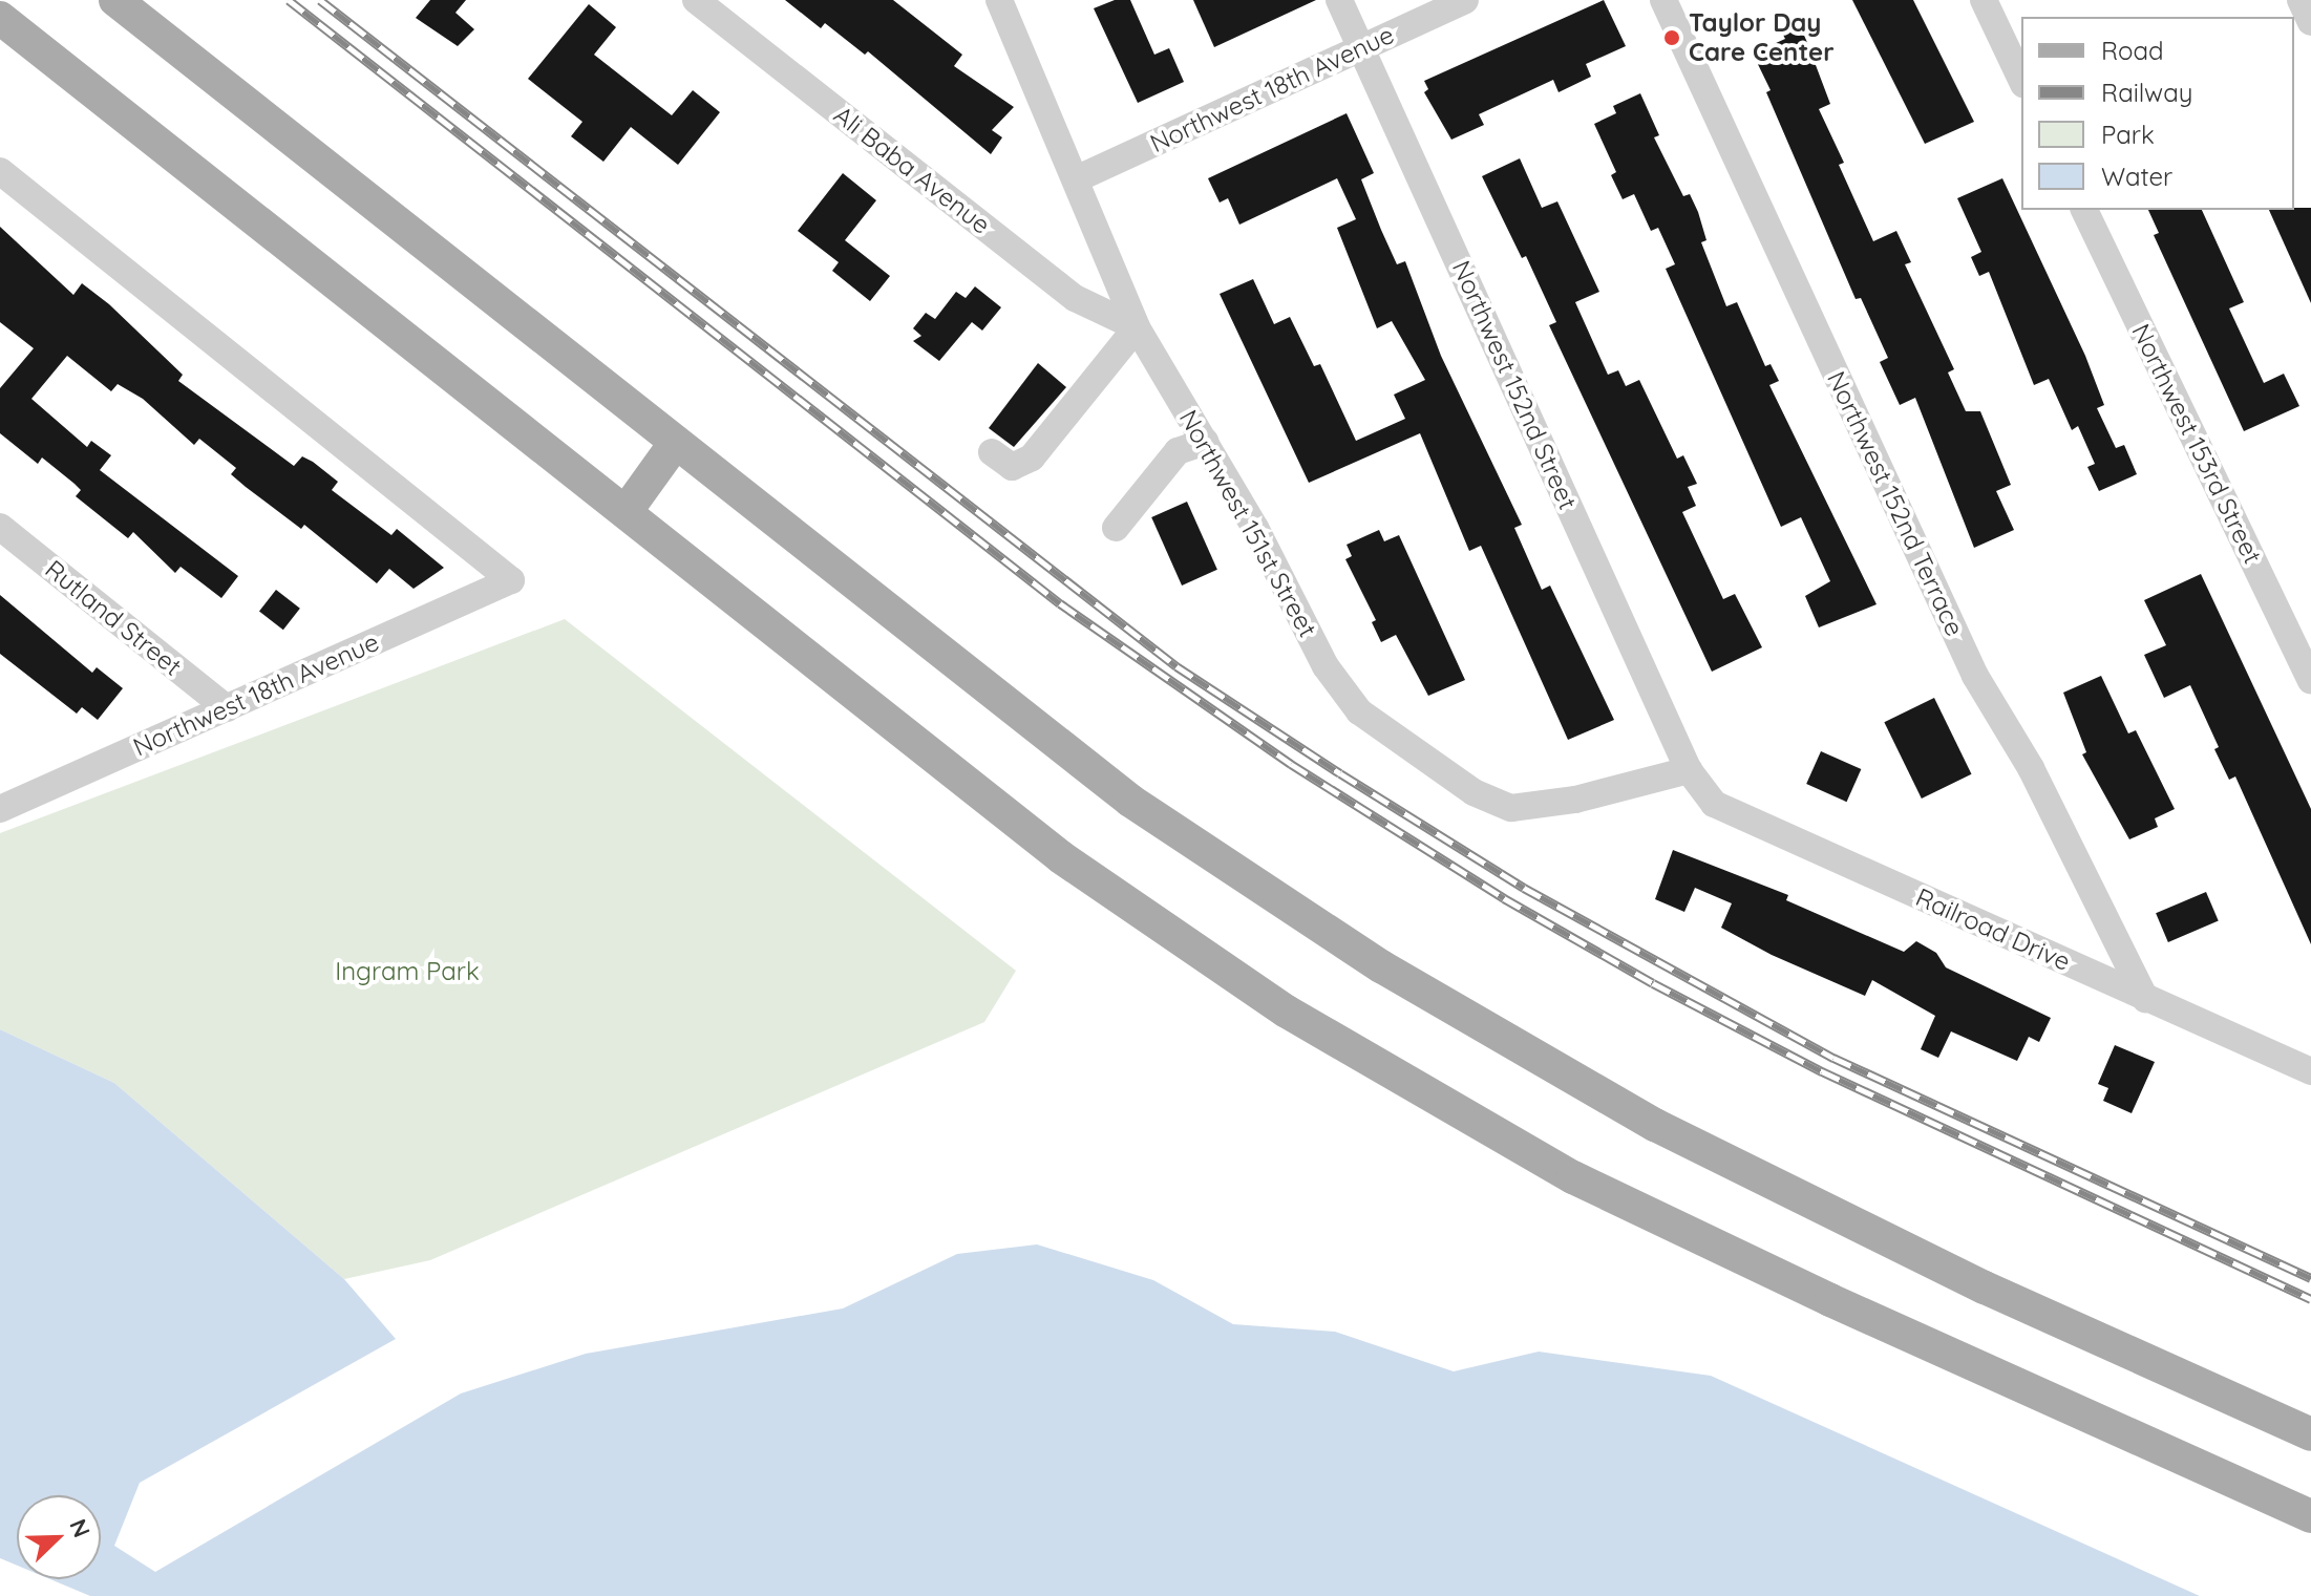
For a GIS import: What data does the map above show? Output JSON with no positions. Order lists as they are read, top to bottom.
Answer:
{
  "streets": {
    "street": [
      "Northwest 18th Avenue",
      "Ali Baba Avenue",
      "Northwest 152nd Street",
      "Northwest 153rd Street",
      "Northwest 152nd Terrace",
      "Northwest 151st Street",
      "Rutland Street",
      "Railroad Drive"
    ]
  },
  "crossings": [
    ["Northwest 18th Avenue", "Northwest 152nd Street"],
    ["Northwest 18th Avenue", "Northwest 151st Street"],
    ["Northwest 18th Avenue", "Rutland Street"],
    ["Ali Baba Avenue", "Northwest 151st Street"],
    ["Northwest 152nd Street", "Northwest 151st Street"],
    ["Northwest 152nd Street", "Railroad Drive"],
    ["Northwest 152nd Terrace", "Railroad Drive"],
    ["Northwest 151st Street", "Railroad Drive"]
  ],
  "parks": ["Ingram Park"],
  "places": ["Taylor Day Care Center"],
  "legend": [
    "Road",
    "Railway",
    "Park",
    "Water"
  ],
  "north": "top right"
}
